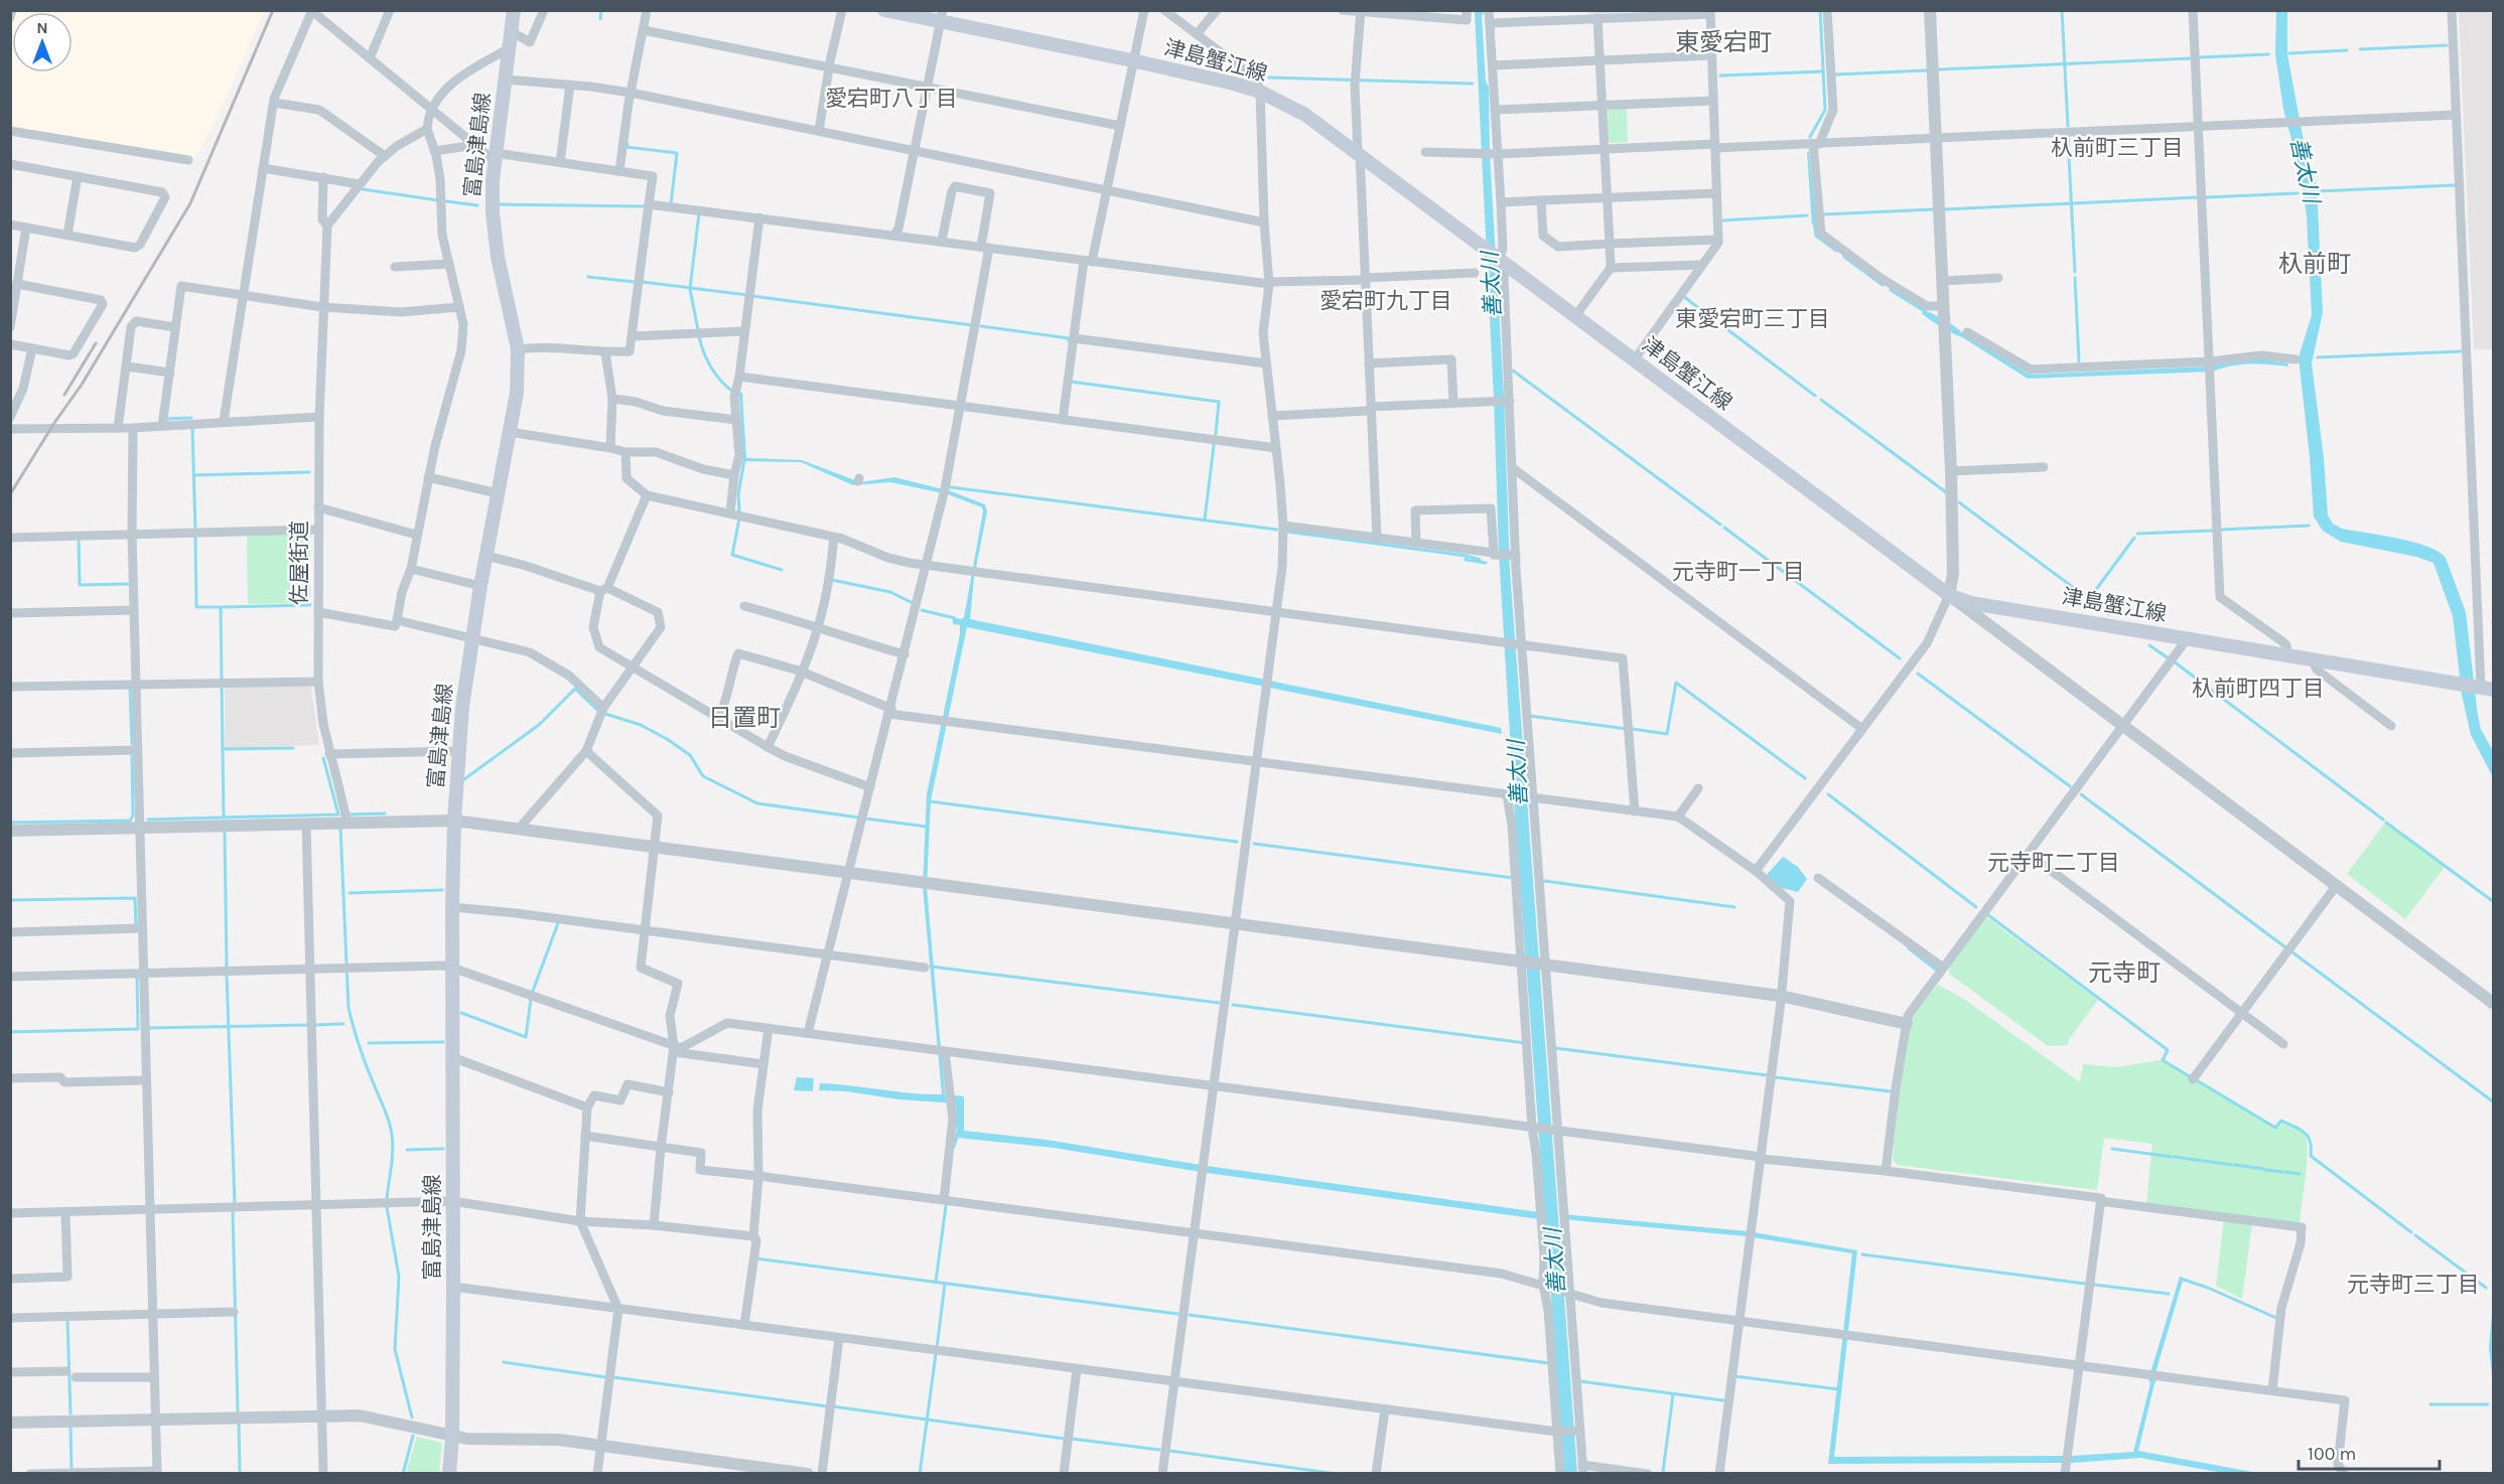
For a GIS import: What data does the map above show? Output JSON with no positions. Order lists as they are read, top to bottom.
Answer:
{
  "streets": {
    "main road": ["津島蟹江線", "富島津島線"],
    "street": ["佐屋街道"]
  },
  "districts": [
    "東愛宕町",
    "愛宕町八丁目",
    "杁前町三丁目",
    "杁前町",
    "愛宕町九丁目",
    "東愛宕町三丁目",
    "元寺町一丁目",
    "杁前町四丁目",
    "日置町",
    "元寺町二丁目",
    "元寺町",
    "元寺町三丁目"
  ],
  "water": ["善太川"],
  "scale_bar": "100 m",
  "north": "top"
}
